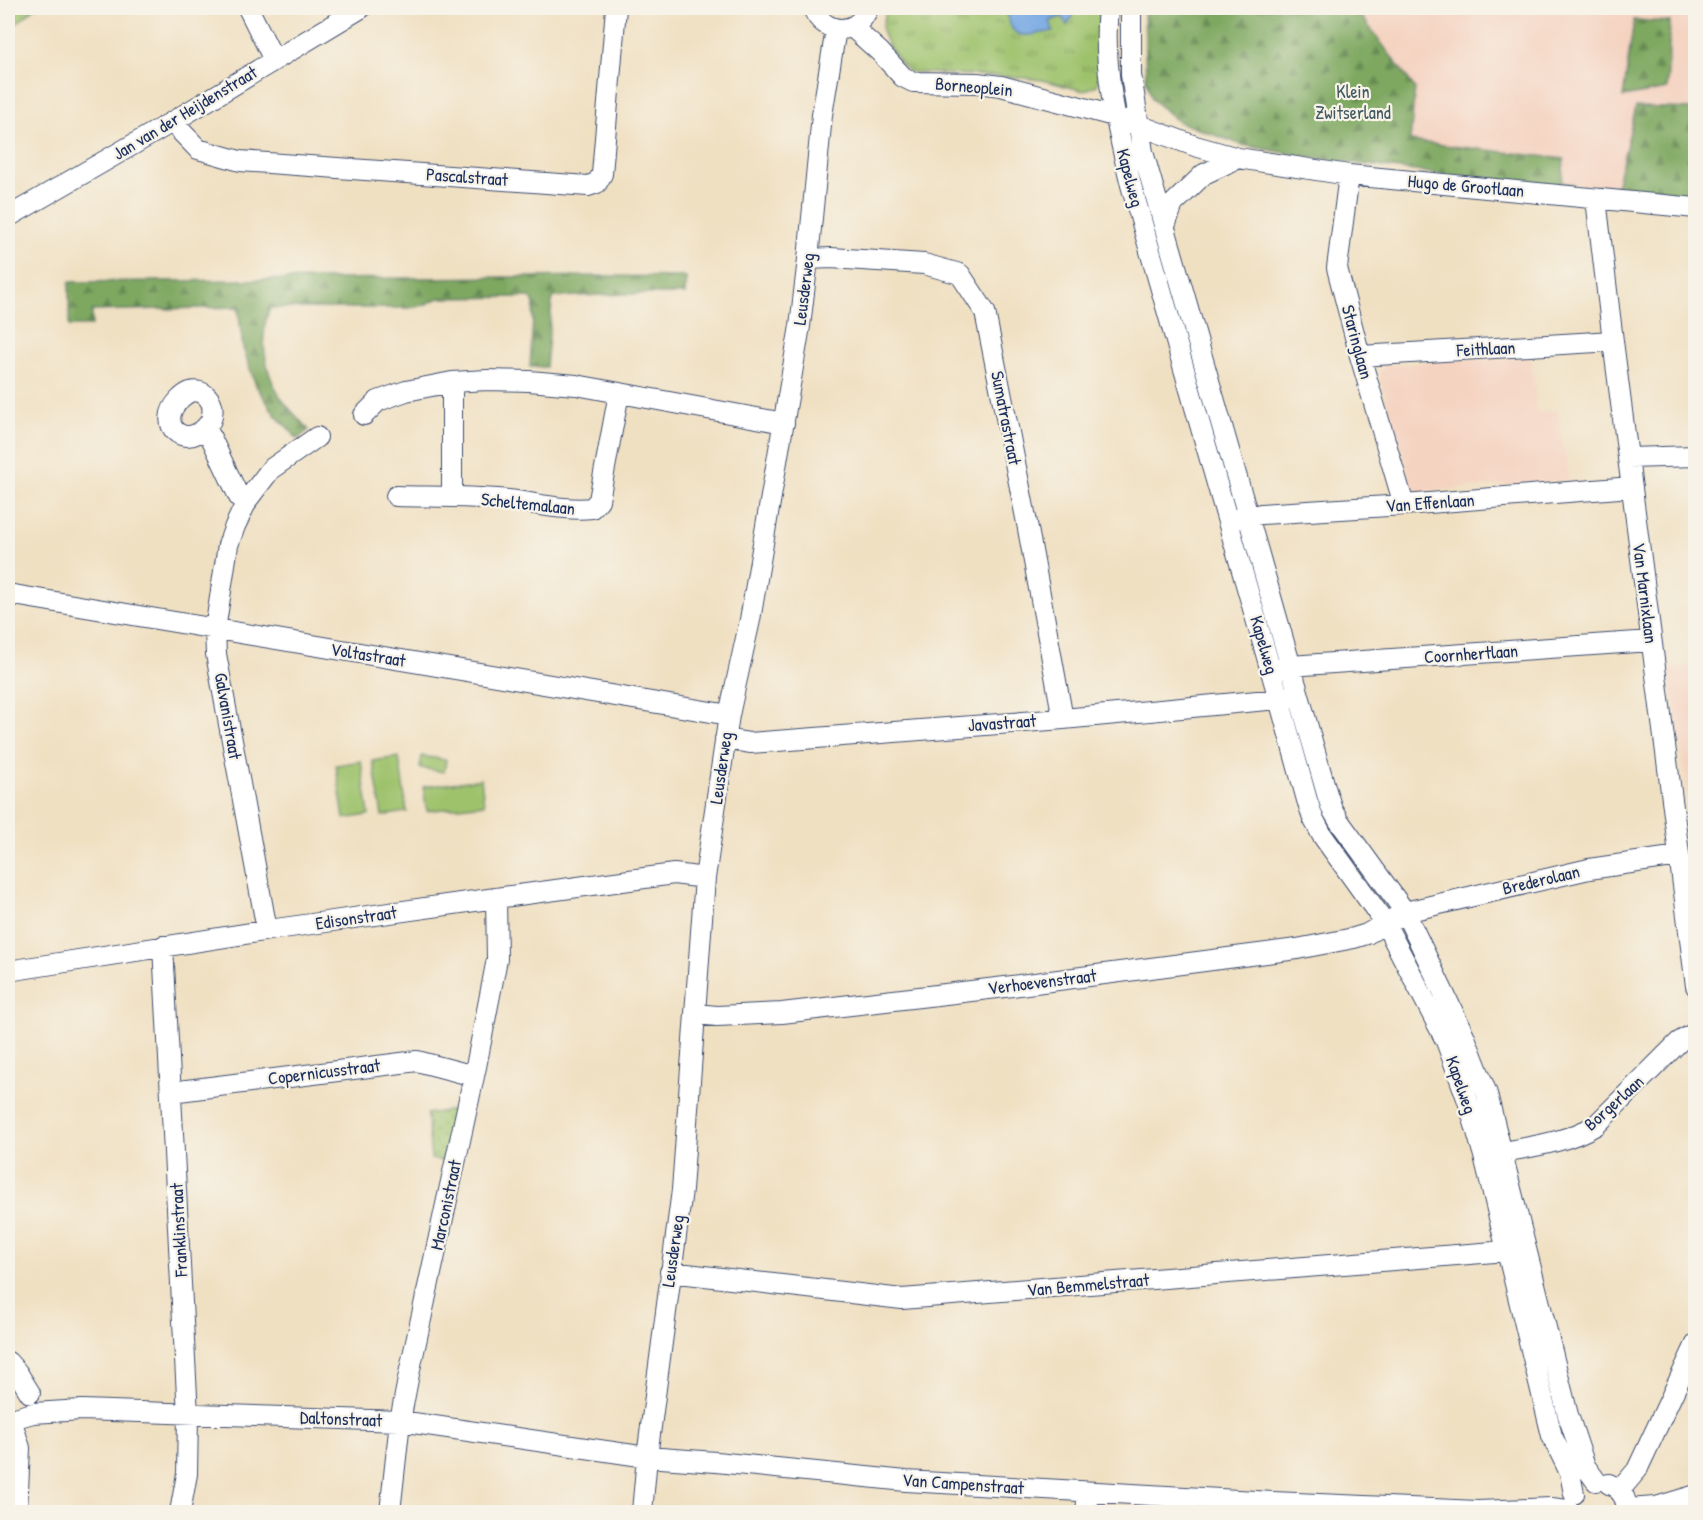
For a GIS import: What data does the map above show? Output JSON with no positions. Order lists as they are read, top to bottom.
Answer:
{
  "streets": {
    "street": [
      "Borneoplein",
      "Jan van der Heijdenstraat",
      "Pascalstraat",
      "Kapelweg",
      "Hugo de Grootlaan",
      "Leusderweg",
      "Staringlaan",
      "Feithlaan",
      "Sumatrastraat",
      "Van Effenlaan",
      "Scheltemalaan",
      "Van Marnixlaan",
      "Coornhertlaan",
      "Voltastraat",
      "Galvanistraat",
      "Javastraat",
      "Brederolaan",
      "Edisonstraat",
      "Verhoevenstraat",
      "Copernicusstraat",
      "Borgerlaan",
      "Marconistraat",
      "Franklinstraat",
      "Van Bemmelstraat",
      "Daltonstraat",
      "Van Campenstraat"
    ]
  },
  "crossings": [
    ["Borneoplein", "Kapelweg"],
    ["Borneoplein", "Hugo de Grootlaan"],
    ["Borneoplein", "Leusderweg"],
    ["Jan van der Heijdenstraat", "Pascalstraat"],
    ["Kapelweg", "Hugo de Grootlaan"],
    ["Kapelweg", "Van Effenlaan"],
    ["Kapelweg", "Coornhertlaan"],
    ["Kapelweg", "Javastraat"],
    ["Kapelweg", "Brederolaan"],
    ["Kapelweg", "Verhoevenstraat"],
    ["Kapelweg", "Borgerlaan"],
    ["Kapelweg", "Van Bemmelstraat"],
    ["Kapelweg", "Van Campenstraat"],
    ["Hugo de Grootlaan", "Staringlaan"],
    ["Hugo de Grootlaan", "Van Marnixlaan"],
    ["Leusderweg", "Sumatrastraat"],
    ["Leusderweg", "Voltastraat"],
    ["Leusderweg", "Javastraat"],
    ["Leusderweg", "Edisonstraat"],
    ["Leusderweg", "Verhoevenstraat"],
    ["Leusderweg", "Van Bemmelstraat"],
    ["Leusderweg", "Daltonstraat"],
    ["Leusderweg", "Van Campenstraat"],
    ["Staringlaan", "Feithlaan"],
    ["Staringlaan", "Van Effenlaan"],
    ["Feithlaan", "Van Marnixlaan"],
    ["Sumatrastraat", "Javastraat"],
    ["Van Effenlaan", "Van Marnixlaan"],
    ["Van Marnixlaan", "Coornhertlaan"],
    ["Van Marnixlaan", "Brederolaan"],
    ["Voltastraat", "Galvanistraat"],
    ["Galvanistraat", "Edisonstraat"],
    ["Brederolaan", "Verhoevenstraat"],
    ["Edisonstraat", "Marconistraat"],
    ["Edisonstraat", "Franklinstraat"],
    ["Copernicusstraat", "Marconistraat"],
    ["Copernicusstraat", "Franklinstraat"],
    ["Marconistraat", "Daltonstraat"],
    ["Franklinstraat", "Daltonstraat"],
    ["Daltonstraat", "Van Campenstraat"]
  ],
  "parks": ["Klein Zwitserland"]
}
